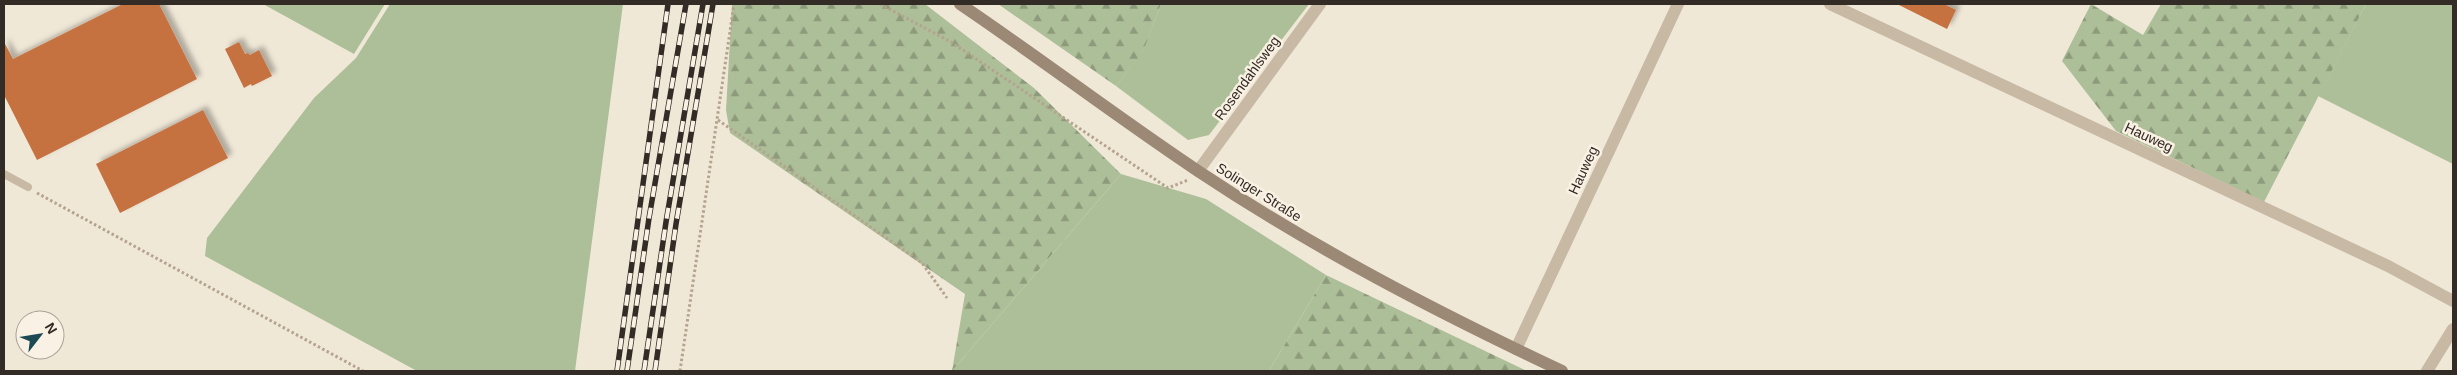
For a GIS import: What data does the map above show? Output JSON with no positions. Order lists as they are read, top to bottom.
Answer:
{
  "streets": {
    "main road": ["Solinger Straße"],
    "street": ["Rosendahlsweg", "Hauweg"]
  },
  "crossings": [
    ["Rosendahlsweg", "Solinger Straße"],
    ["Hauweg", "Solinger Straße"]
  ],
  "north": "top right"
}
